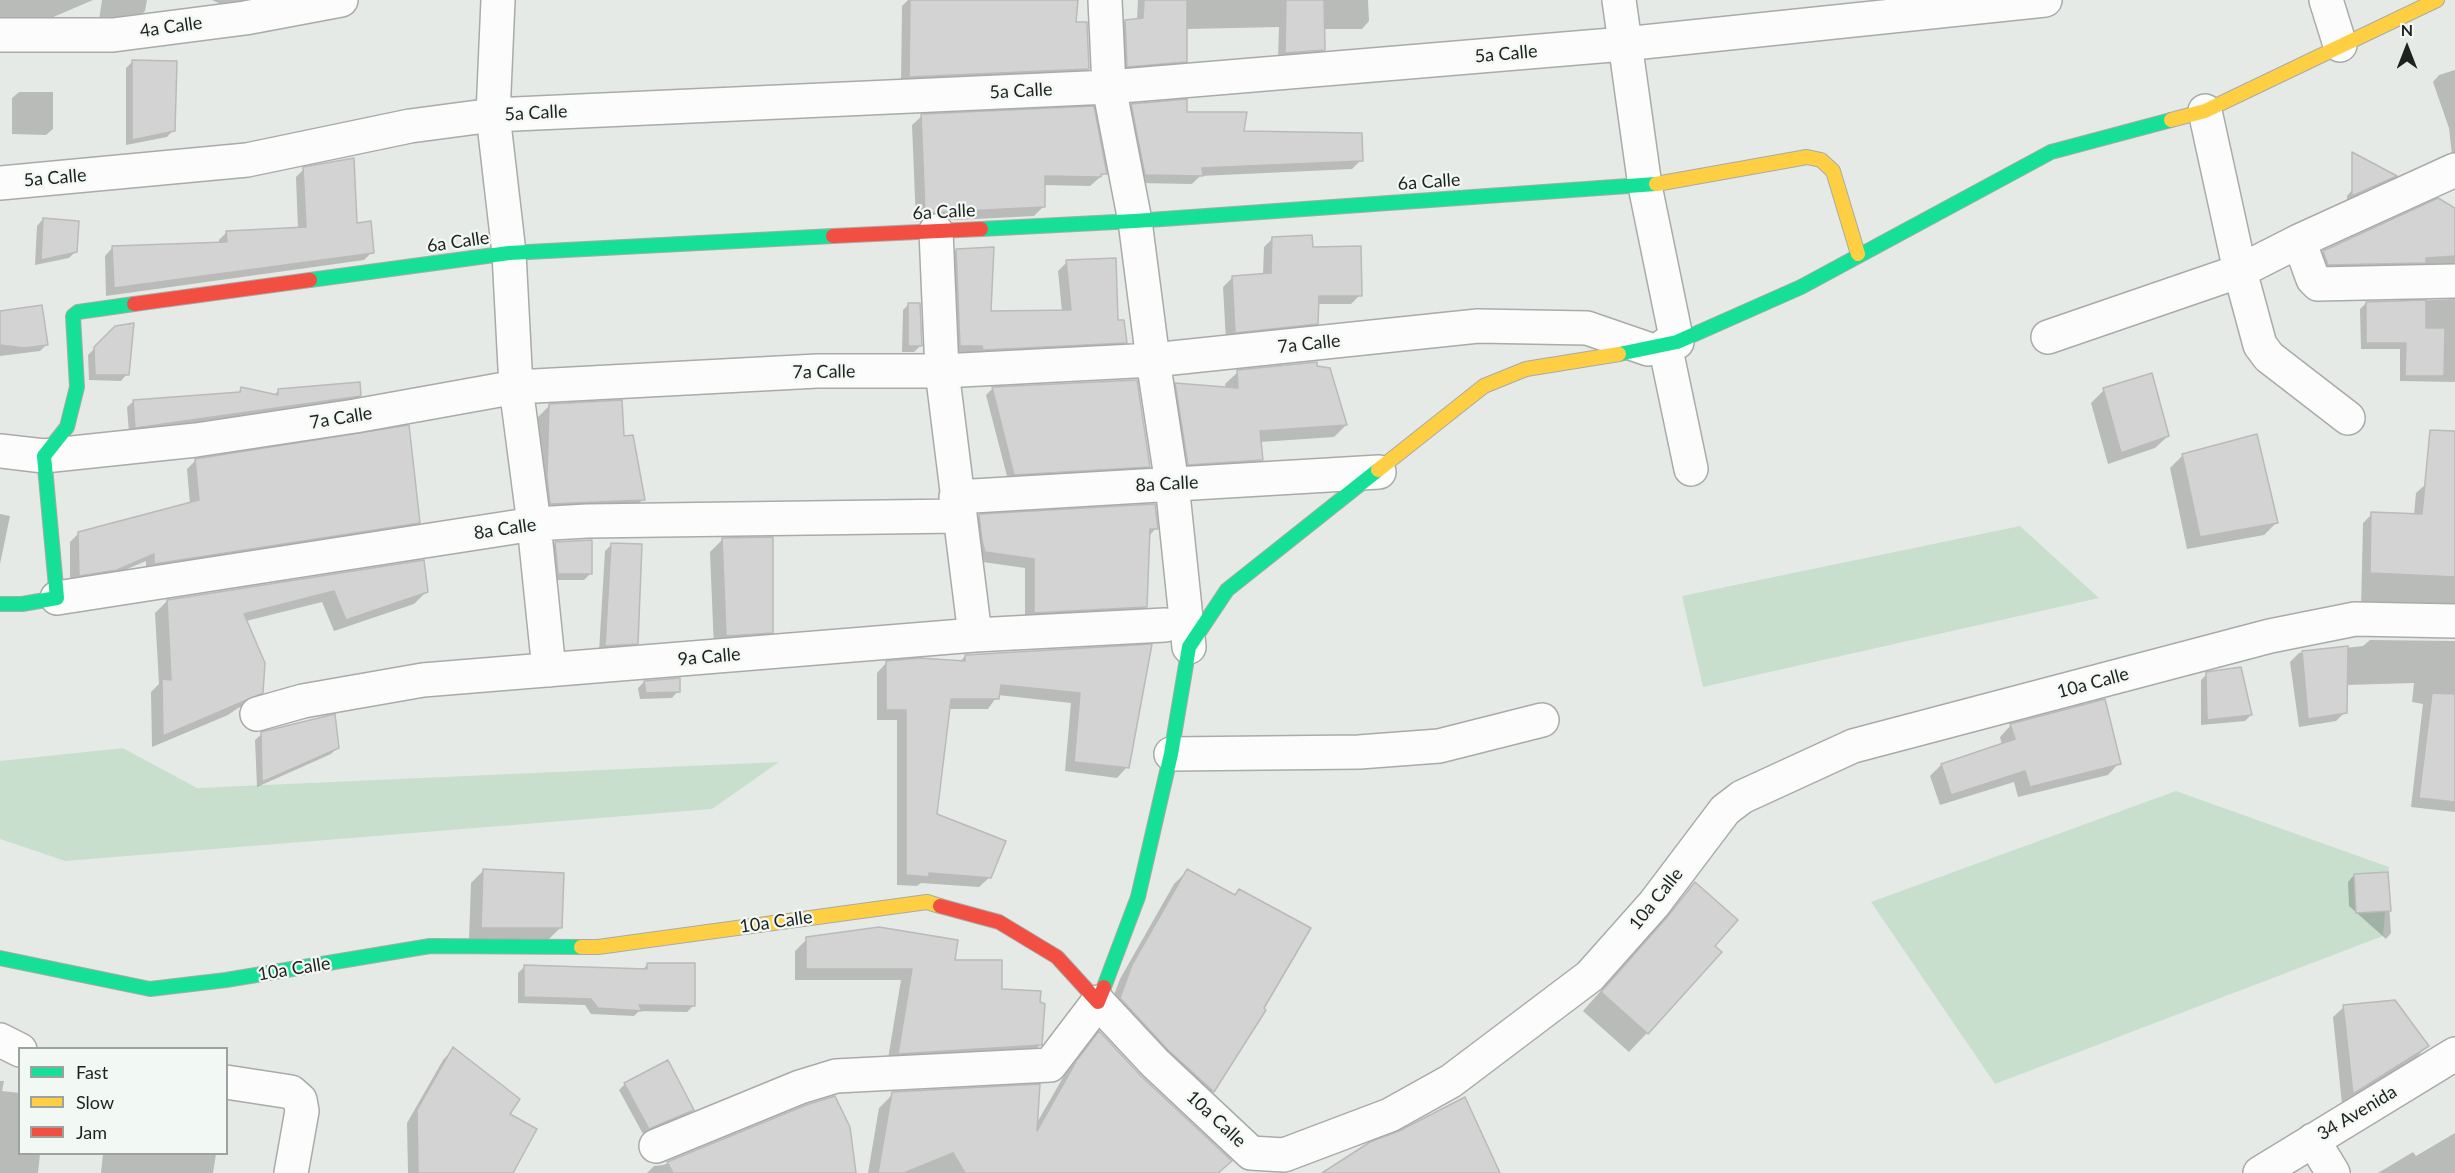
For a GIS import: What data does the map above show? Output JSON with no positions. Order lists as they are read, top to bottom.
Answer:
{
  "streets": {
    "street": [
      "4a Calle",
      "5a Calle",
      "6a Calle",
      "7a Calle",
      "8a Calle",
      "9a Calle",
      "10a Calle",
      "34 Avenida"
    ]
  },
  "crossings": [
    ["6a Calle", "7a Calle"]
  ],
  "legend": ["Fast", "Slow", "Jam"],
  "north": "top"
}
